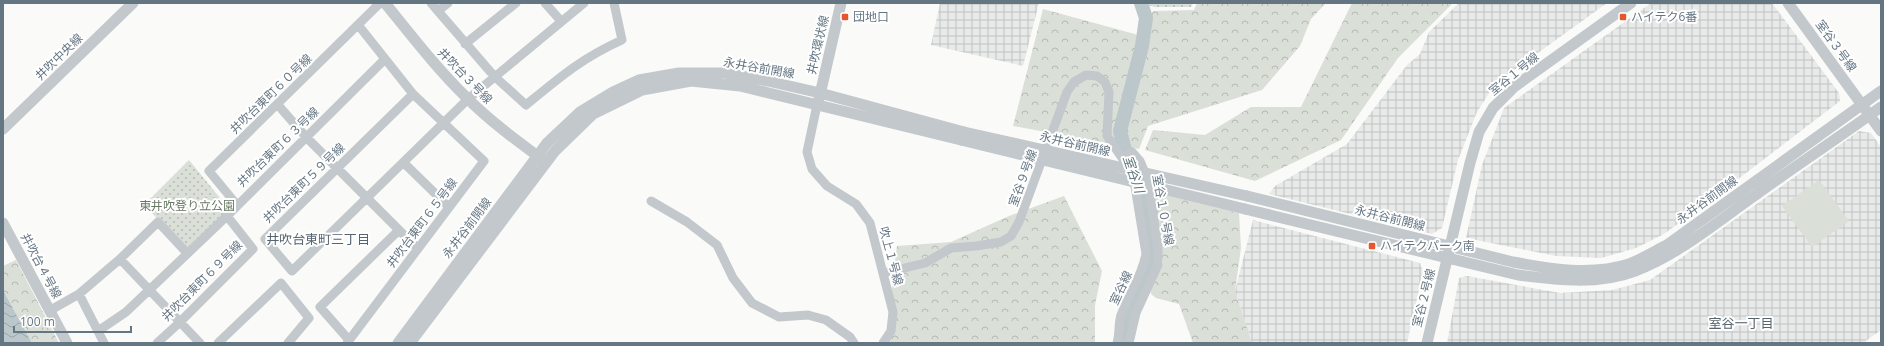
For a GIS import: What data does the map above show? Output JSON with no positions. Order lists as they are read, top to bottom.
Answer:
{
  "streets": {
    "street": [
      "井吹環状線",
      "室谷３号線",
      "井吹中央線",
      "永井谷前開線",
      "室谷１号線",
      "井吹台３号線",
      "井吹台東町６０号線",
      "井吹台東町６３号線",
      "室谷９号線",
      "井吹台東町５９号線",
      "室谷１０号線",
      "井吹台東町６５号線",
      "吹上１号線",
      "井吹台４号線",
      "井吹台東町６９号線",
      "室谷線",
      "室谷２号線"
    ]
  },
  "crossings": [
    ["井吹環状線", "永井谷前開線"],
    ["井吹環状線", "吹上１号線"],
    ["室谷３号線", "永井谷前開線"],
    ["永井谷前開線", "室谷１号線"],
    ["永井谷前開線", "井吹台３号線"],
    ["永井谷前開線", "吹上１号線"],
    ["永井谷前開線", "室谷２号線"],
    ["室谷１号線", "室谷２号線"],
    ["井吹台３号線", "井吹台東町５９号線"],
    ["井吹台東町６０号線", "井吹台東町６３号線"],
    ["井吹台東町６３号線", "井吹台東町６９号線"],
    ["室谷９号線", "室谷１０号線"],
    ["室谷９号線", "吹上１号線"],
    ["室谷９号線", "室谷線"],
    ["井吹台東町５９号線", "井吹台東町６５号線"]
  ],
  "districts": ["井吹台東町三丁目", "室谷一丁目"],
  "water": ["室谷川"],
  "parks": ["東井吹登り立公園"],
  "places": {
    "transit": ["団地口", "ハイテク6番", "ハイテクパーク南"]
  },
  "scale_bar": "100 m"
}
